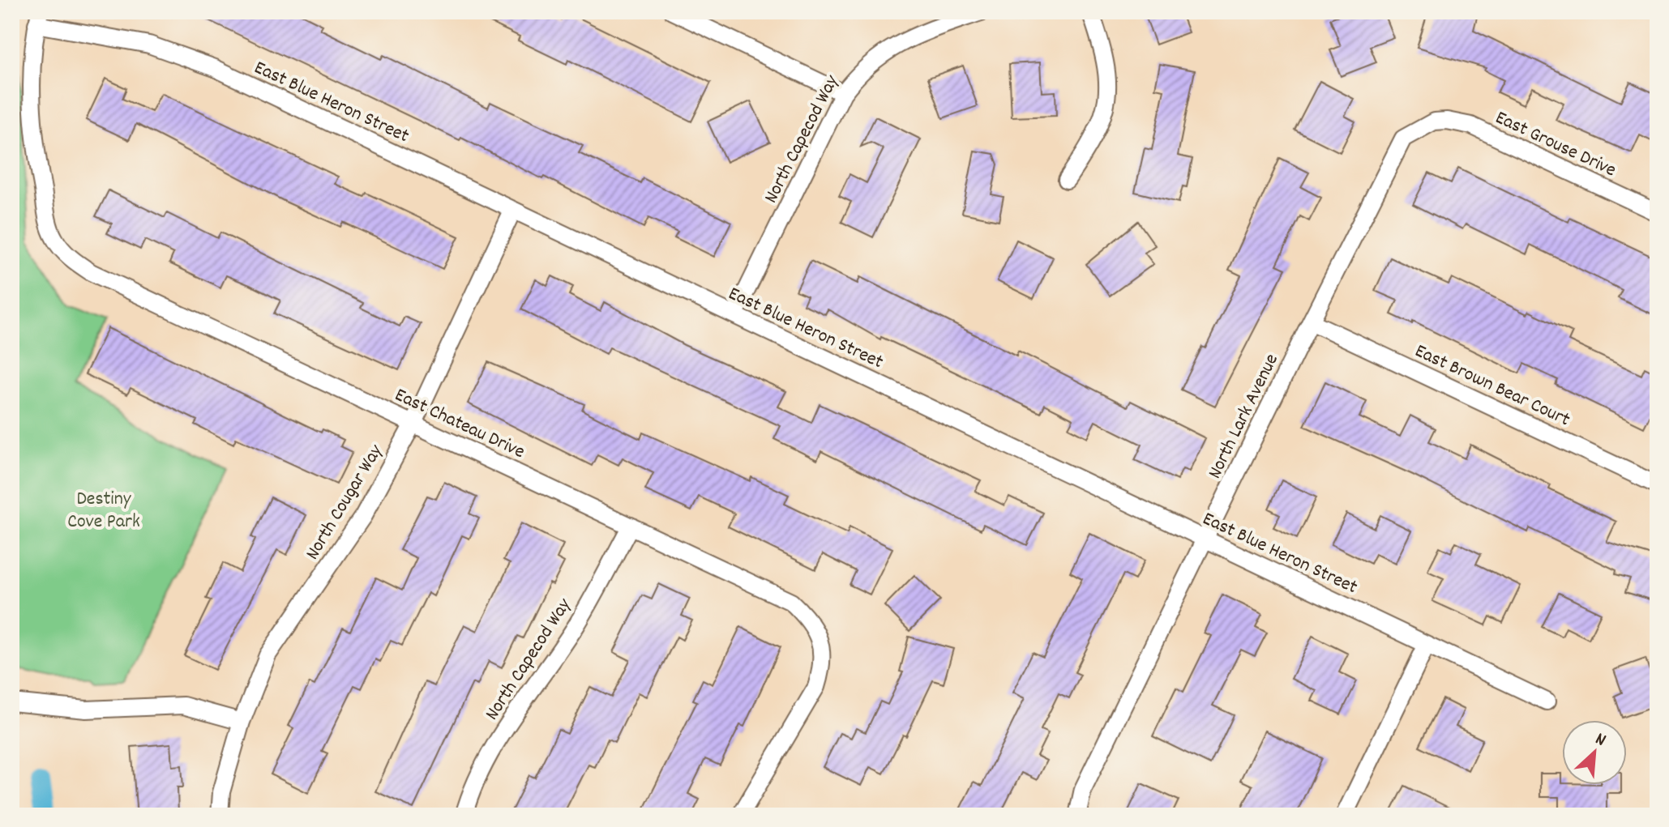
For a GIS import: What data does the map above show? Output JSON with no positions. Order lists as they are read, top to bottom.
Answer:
{
  "streets": {
    "street": [
      "East Blue Heron Street",
      "North Capecod Way",
      "East Grouse Drive",
      "East Brown Bear Court",
      "North Lark Avenue",
      "East Chateau Drive",
      "North Cougar Way"
    ]
  },
  "crossings": [
    ["East Blue Heron Street", "North Capecod Way"],
    ["East Blue Heron Street", "North Lark Avenue"],
    ["East Blue Heron Street", "East Chateau Drive"],
    ["East Blue Heron Street", "North Cougar Way"],
    ["North Capecod Way", "East Chateau Drive"],
    ["East Grouse Drive", "North Lark Avenue"],
    ["East Brown Bear Court", "North Lark Avenue"],
    ["East Chateau Drive", "North Cougar Way"]
  ],
  "parks": ["Destiny Cove Park"],
  "north": "top right"
}
